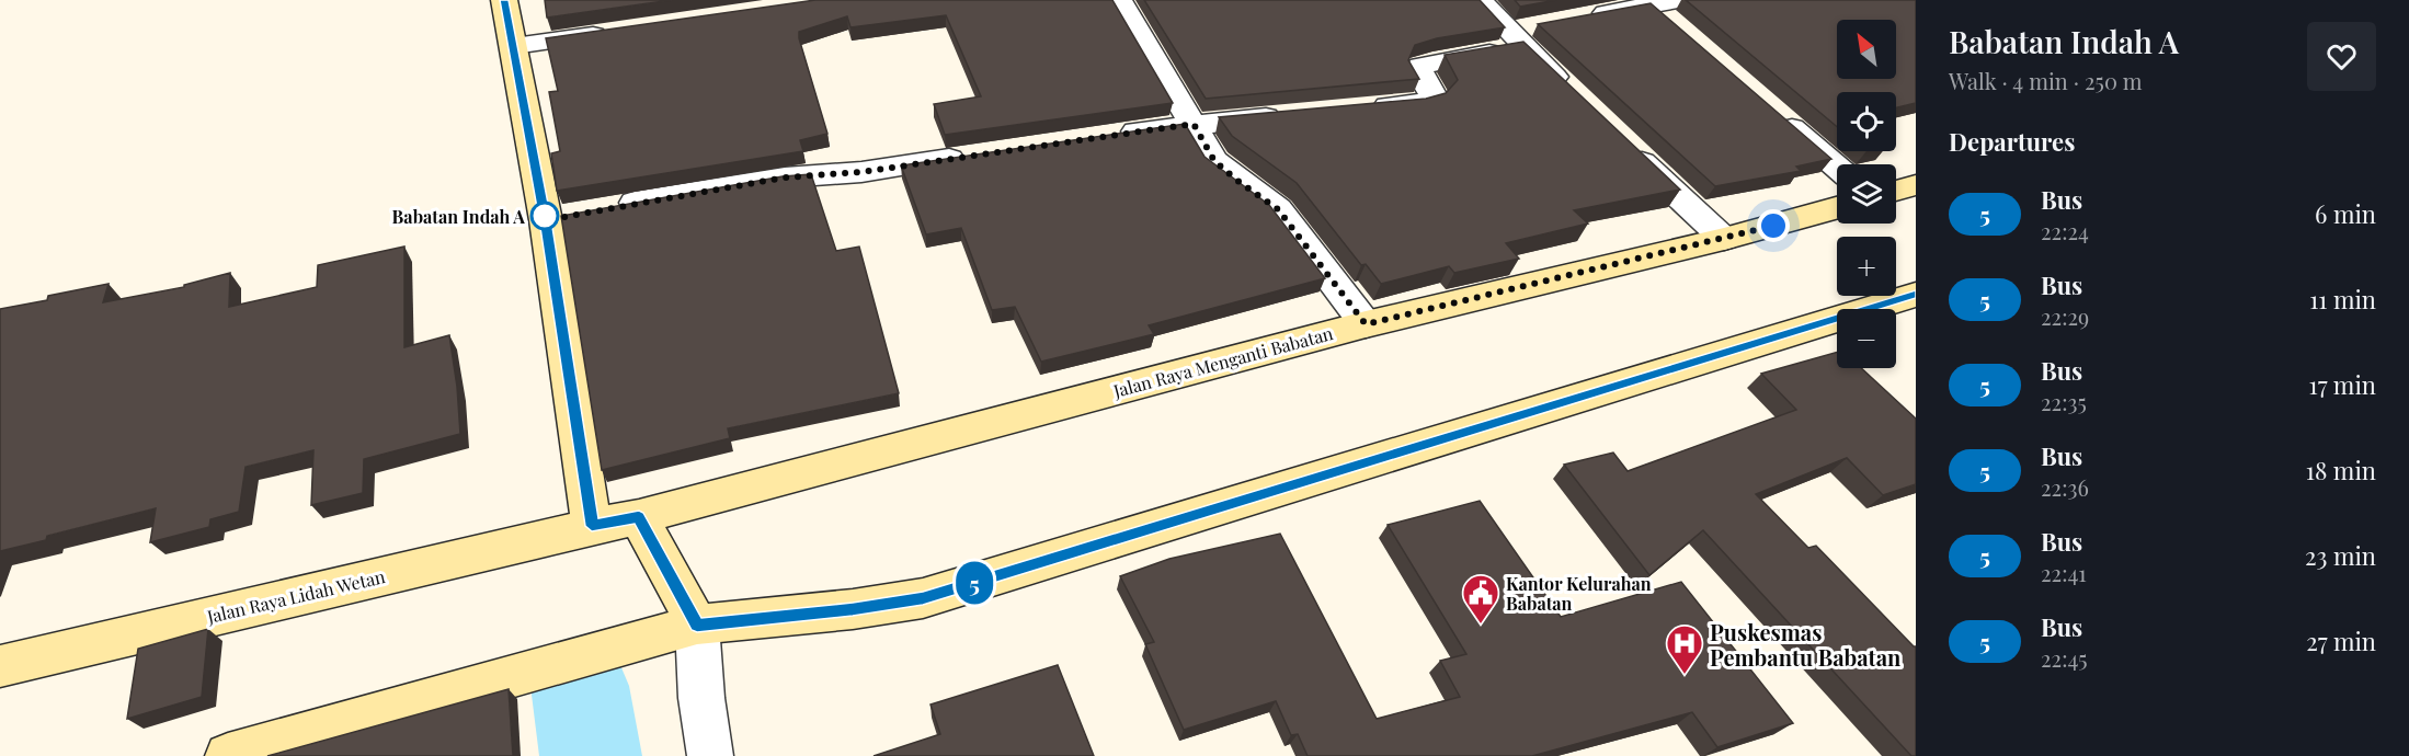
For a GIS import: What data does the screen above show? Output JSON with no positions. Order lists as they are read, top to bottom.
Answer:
{
  "streets": {
    "main road": ["Jalan Raya Menganti Babatan", "Jalan Raya Lidah Wetan"]
  },
  "crossings": [
    ["Jalan Raya Menganti Babatan", "Jalan Raya Lidah Wetan"]
  ],
  "places": {
    "other": ["Babatan Indah A"],
    "public building": ["Kantor Kelurahan Babatan"],
    "hospital": ["Puskesmas Pembantu Babatan"]
  },
  "lines": ["bus line 5"],
  "north": "top left",
  "page": {
    "on_map": "5",
    "heading": [
      ["Babatan Indah A", "Walk · 4 min · 250 m"],
      "Departures"
    ],
    "map_buttons": ["+", "−"],
    "list": [
      {
        "mark": "5",
        "name": "Bus",
        "note": "22:24",
        "value": "6 min"
      },
      {
        "mark": "5",
        "name": "Bus",
        "note": "22:29",
        "value": "11 min"
      },
      {
        "mark": "5",
        "name": "Bus",
        "note": "22:35",
        "value": "17 min"
      },
      {
        "mark": "5",
        "name": "Bus",
        "note": "22:36",
        "value": "18 min"
      },
      {
        "mark": "5",
        "name": "Bus",
        "note": "22:41",
        "value": "23 min"
      },
      {
        "mark": "5",
        "name": "Bus",
        "note": "22:45",
        "value": "27 min"
      }
    ]
  }
}
